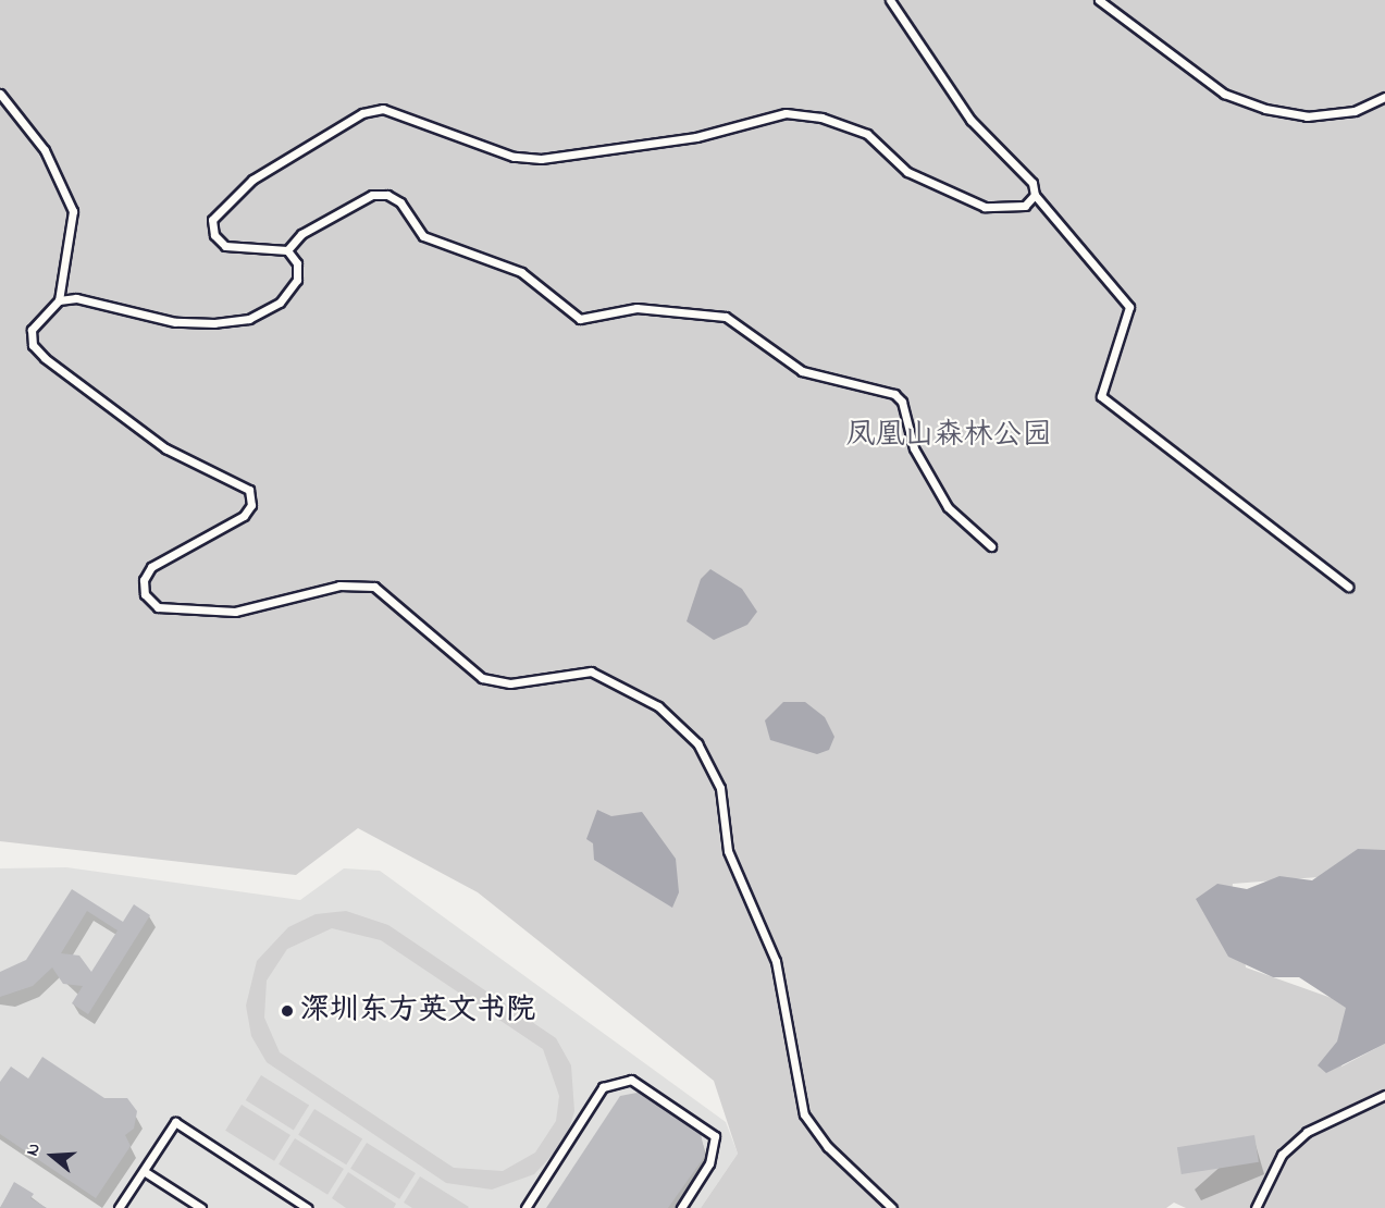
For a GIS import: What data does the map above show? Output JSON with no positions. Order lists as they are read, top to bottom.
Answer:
{
  "parks": ["凤凰山森林公园"],
  "places": ["深圳东方英文书院"],
  "north": "left"
}
